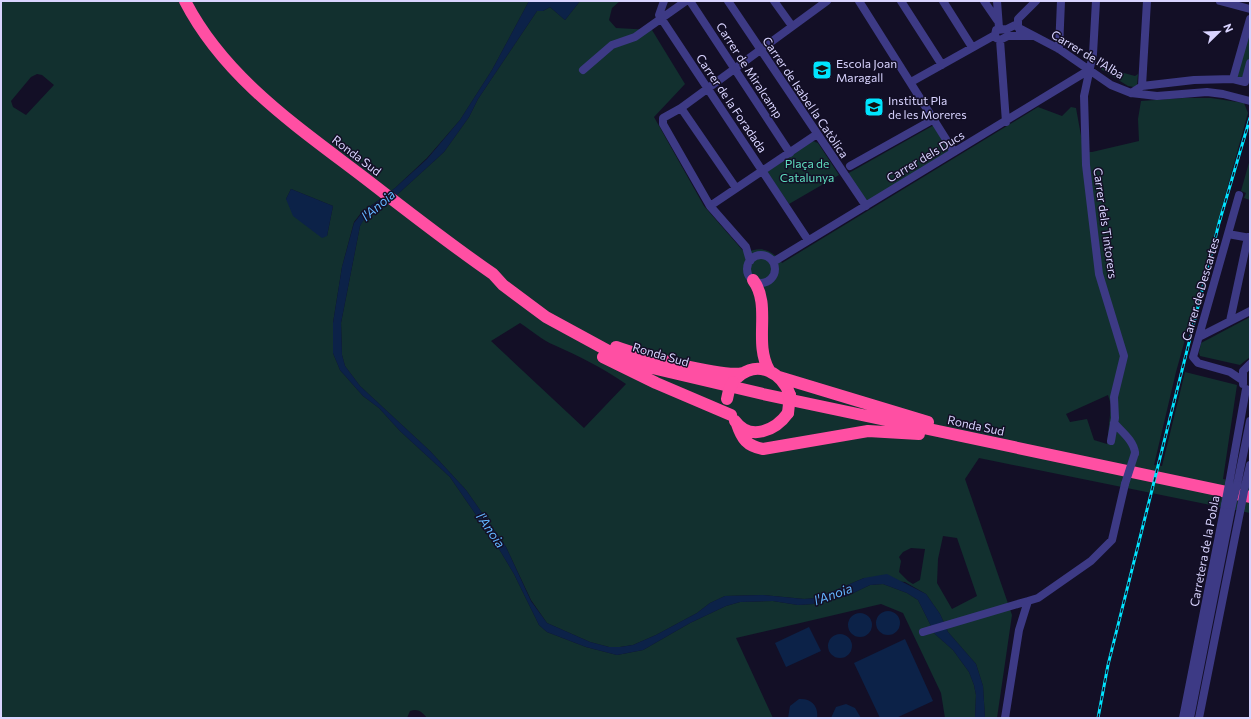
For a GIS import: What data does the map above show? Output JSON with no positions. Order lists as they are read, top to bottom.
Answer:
{
  "streets": {
    "highway": ["Ronda Sud"],
    "street": [
      "Carrer de l'Alba",
      "Carrer de Miralcamp",
      "Carrer de Isabel la Catòlica",
      "Carrer de la Foradada",
      "Carrer dels Ducs",
      "Carrer dels Tintorers",
      "Carrer de Descartes",
      "Carretera de la Pobla"
    ]
  },
  "crossings": [
    ["Carrer de l'Alba", "Carrer dels Ducs"],
    ["Carrer de l'Alba", "Carrer dels Tintorers"],
    ["Carrer de Isabel la Catòlica", "Carrer dels Ducs"],
    ["Carrer de la Foradada", "Carrer dels Ducs"],
    ["Ronda Sud", "Carretera de la Pobla"],
    ["Carrer dels Ducs", "Carrer dels Tintorers"]
  ],
  "water": ["l'Anoia"],
  "parks": ["Plaça de Catalunya"],
  "places": {
    "school or university": ["Escola Joan Maragall", "Institut Pla de les Moreres"]
  },
  "north": "top right"
}
